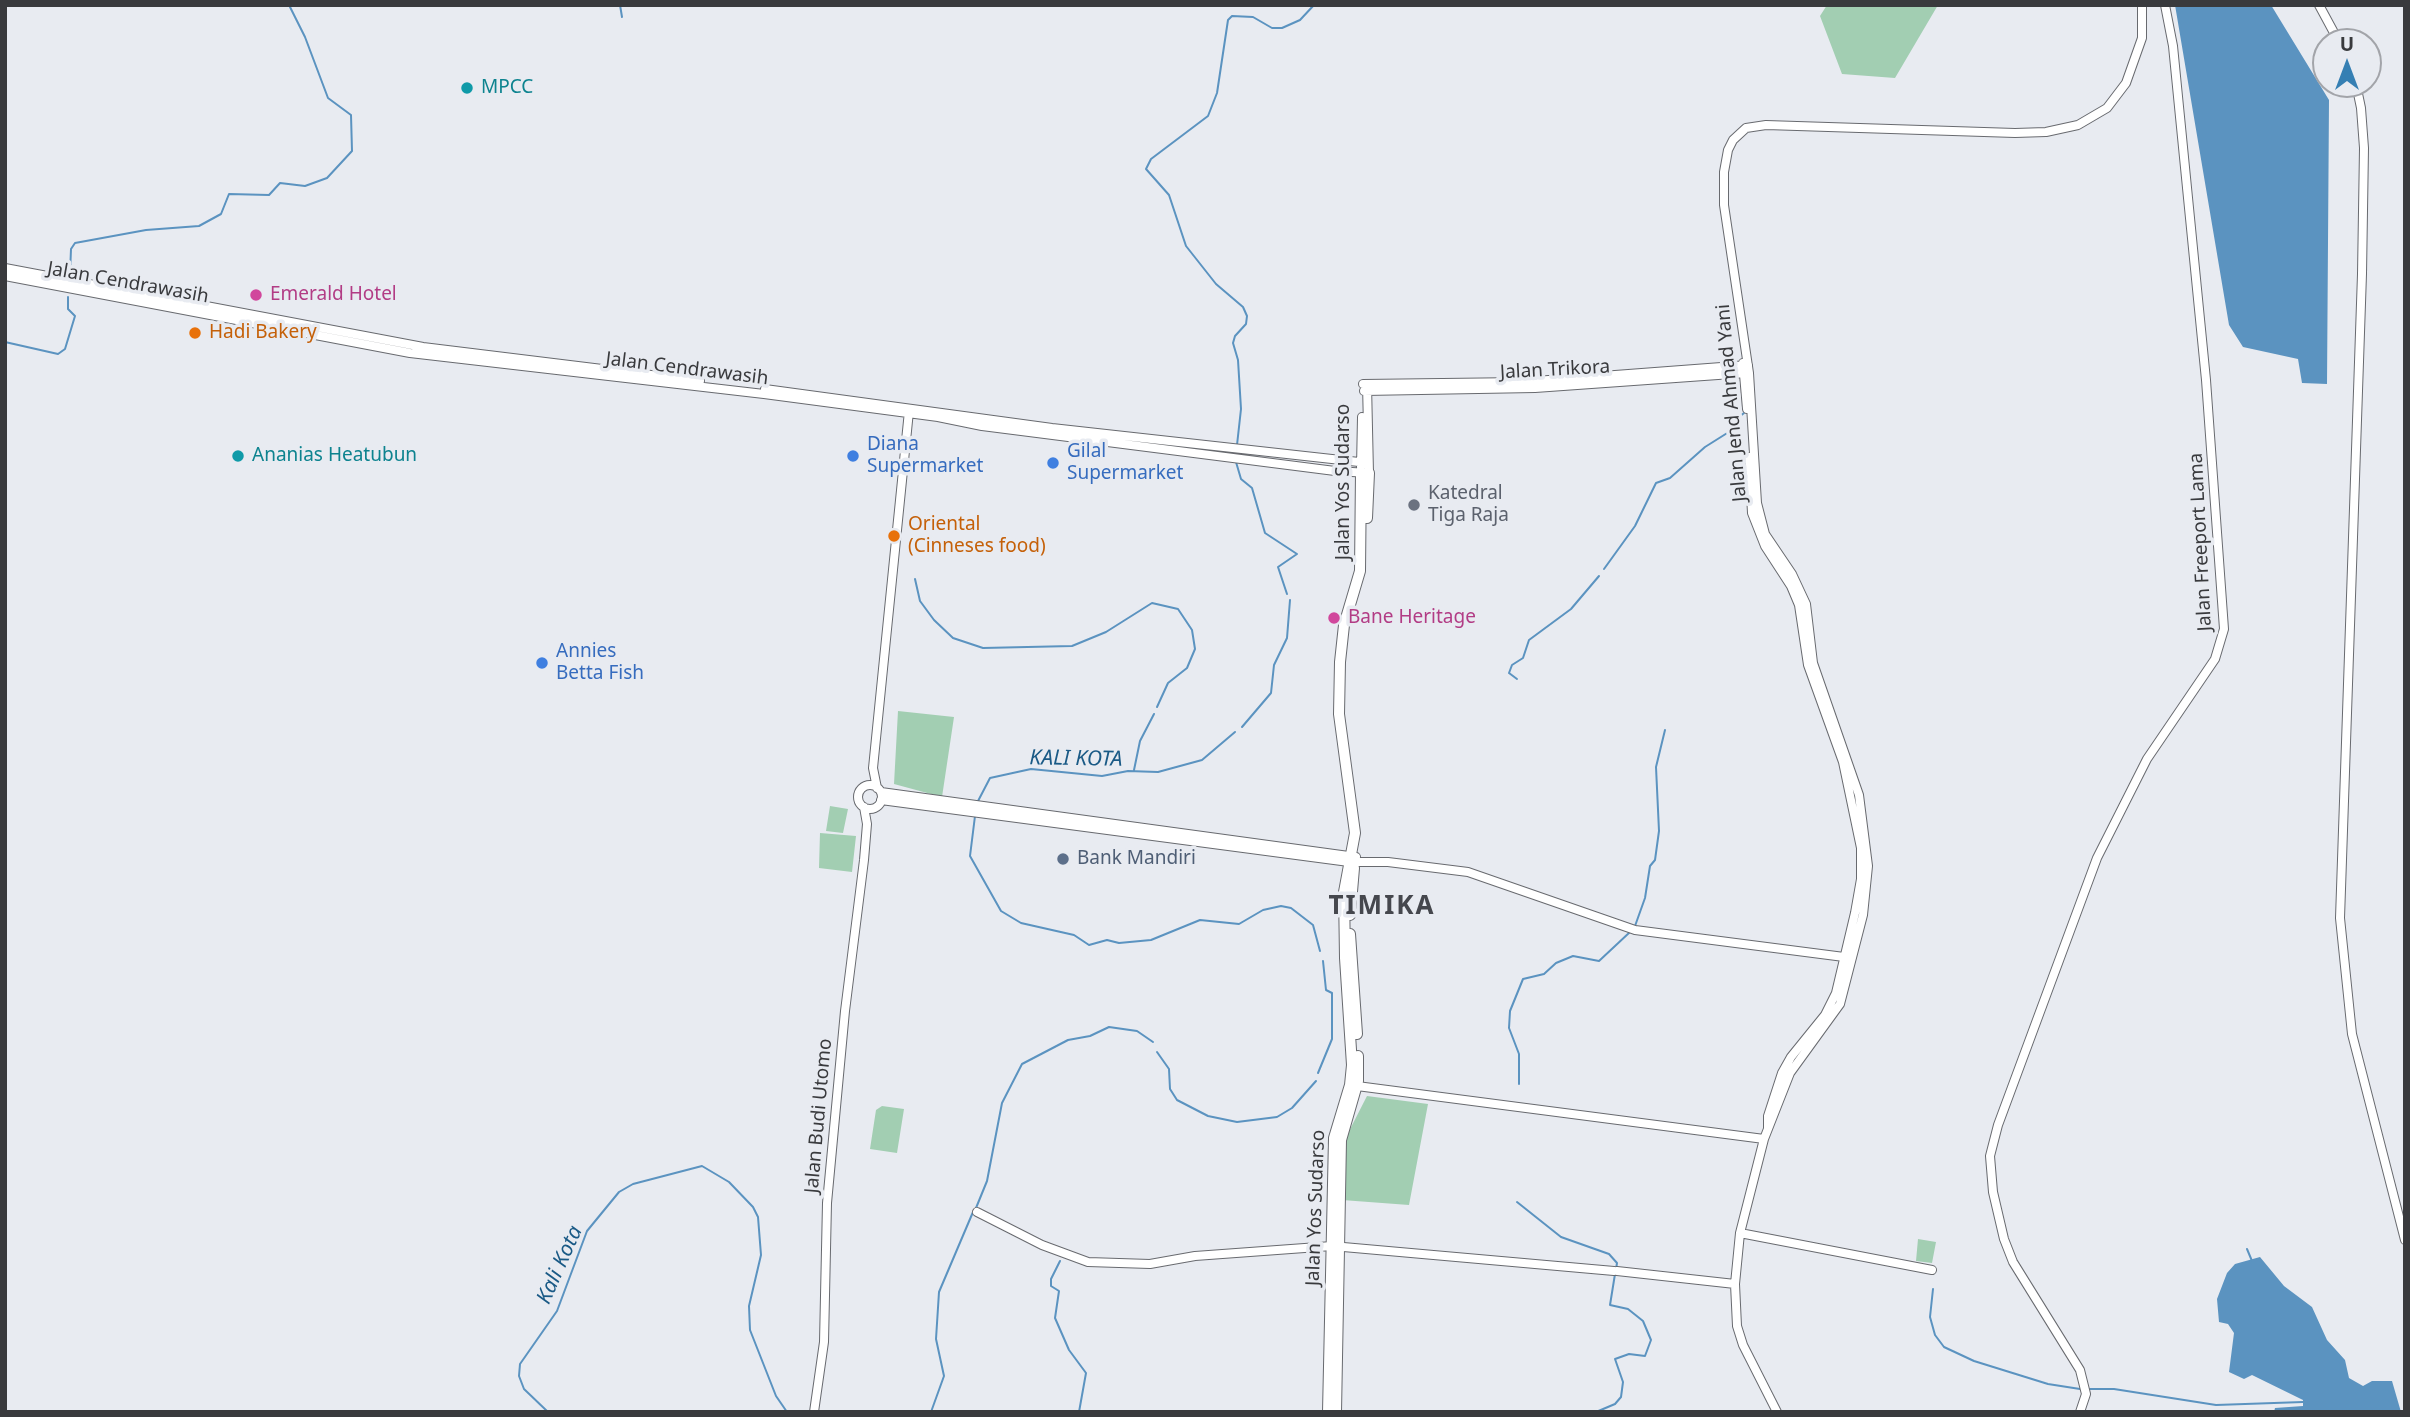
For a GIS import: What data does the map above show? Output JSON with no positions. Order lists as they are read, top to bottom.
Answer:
{
  "streets": {
    "highway": ["Jalan Yos Sudarso"],
    "street": [
      "Jalan Cendrawasih",
      "Jalan Trikora",
      "Jalan Jend Ahmad Yani",
      "Jalan Freeport Lama",
      "Jalan Budi Utomo"
    ]
  },
  "crossings": [
    ["Jalan Cendrawasih", "Jalan Yos Sudarso"],
    ["Jalan Trikora", "Jalan Jend Ahmad Yani"],
    ["Jalan Trikora", "Jalan Yos Sudarso"]
  ],
  "districts": ["TIMIKA"],
  "water": ["KALI KOTA", "Kali Kota"],
  "places": [
    "MPCC",
    "Emerald Hotel",
    "Hadi Bakery",
    "Ananias Heatubun",
    "Diana Supermarket",
    "Gilal Supermarket",
    "Katedral Tiga Raja",
    "Oriental (Cinneses food)",
    "Bane Heritage",
    "Annies Betta Fish",
    "Bank Mandiri"
  ],
  "north": "top"
}
